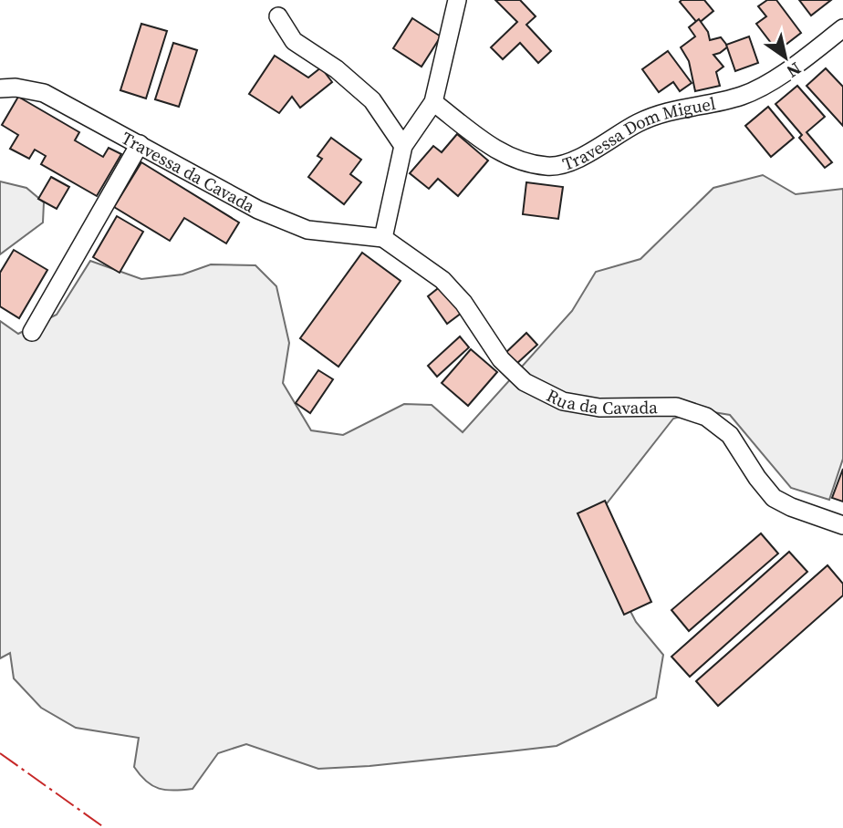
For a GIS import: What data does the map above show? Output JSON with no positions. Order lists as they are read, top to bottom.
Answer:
{
  "streets": {
    "street": ["Travessa Dom Miguel", "Travessa da Cavada", "Rua da Cavada"]
  },
  "crossings": [
    ["Travessa da Cavada", "Rua da Cavada"]
  ],
  "north": "bottom right"
}
